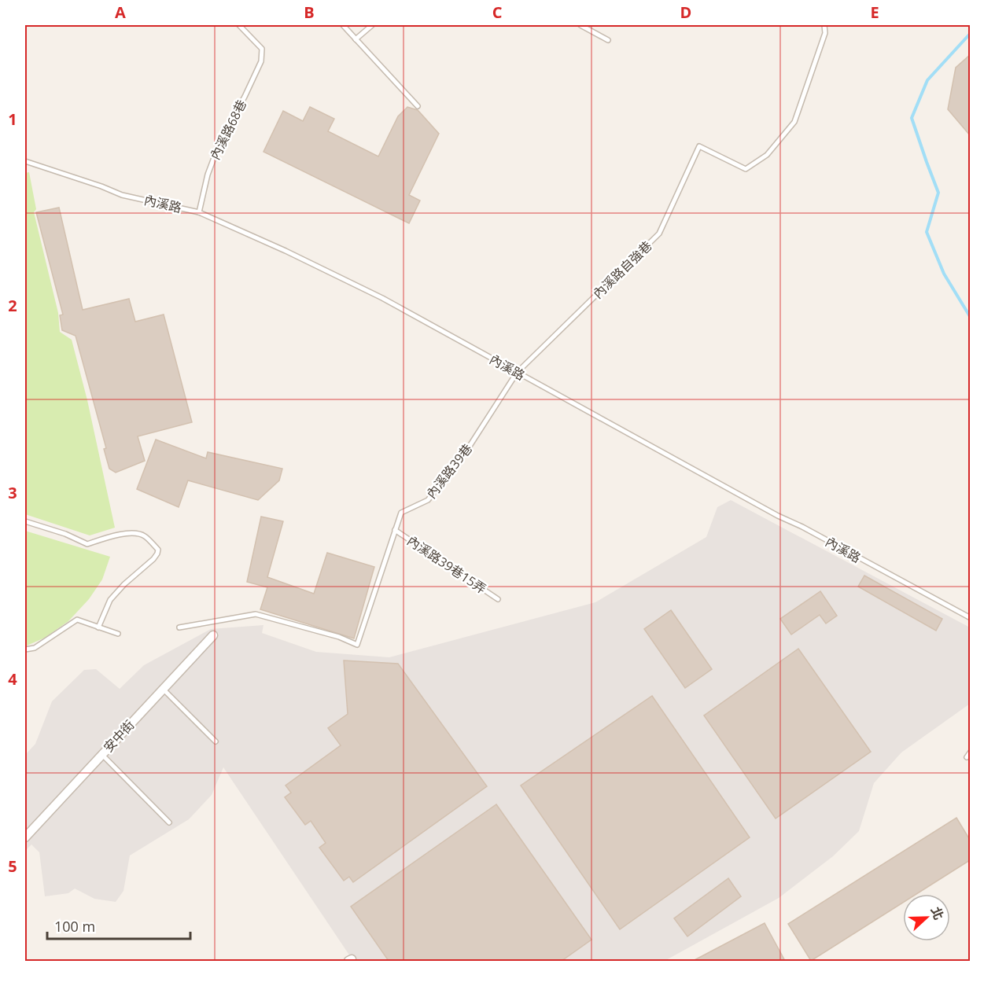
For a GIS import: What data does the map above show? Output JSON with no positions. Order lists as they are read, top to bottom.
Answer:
{
  "streets": {
    "street": ["安中街"],
    "lane": [
      "內溪路68巷",
      "內溪路",
      "內溪路自強巷",
      "內溪路39巷",
      "內溪路39巷15弄"
    ]
  },
  "crossings": [
    ["內溪路68巷", "內溪路"],
    ["內溪路", "內溪路自強巷"],
    ["內溪路", "內溪路39巷"],
    ["內溪路自強巷", "內溪路39巷"],
    ["內溪路39巷", "內溪路39巷15弄"]
  ],
  "scale_bar": "100 m",
  "north": "right",
  "grid": {
    "columns": [
      "A",
      "B",
      "C",
      "D",
      "E"
    ],
    "rows": [
      "1",
      "2",
      "3",
      "4",
      "5"
    ]
  }
}
